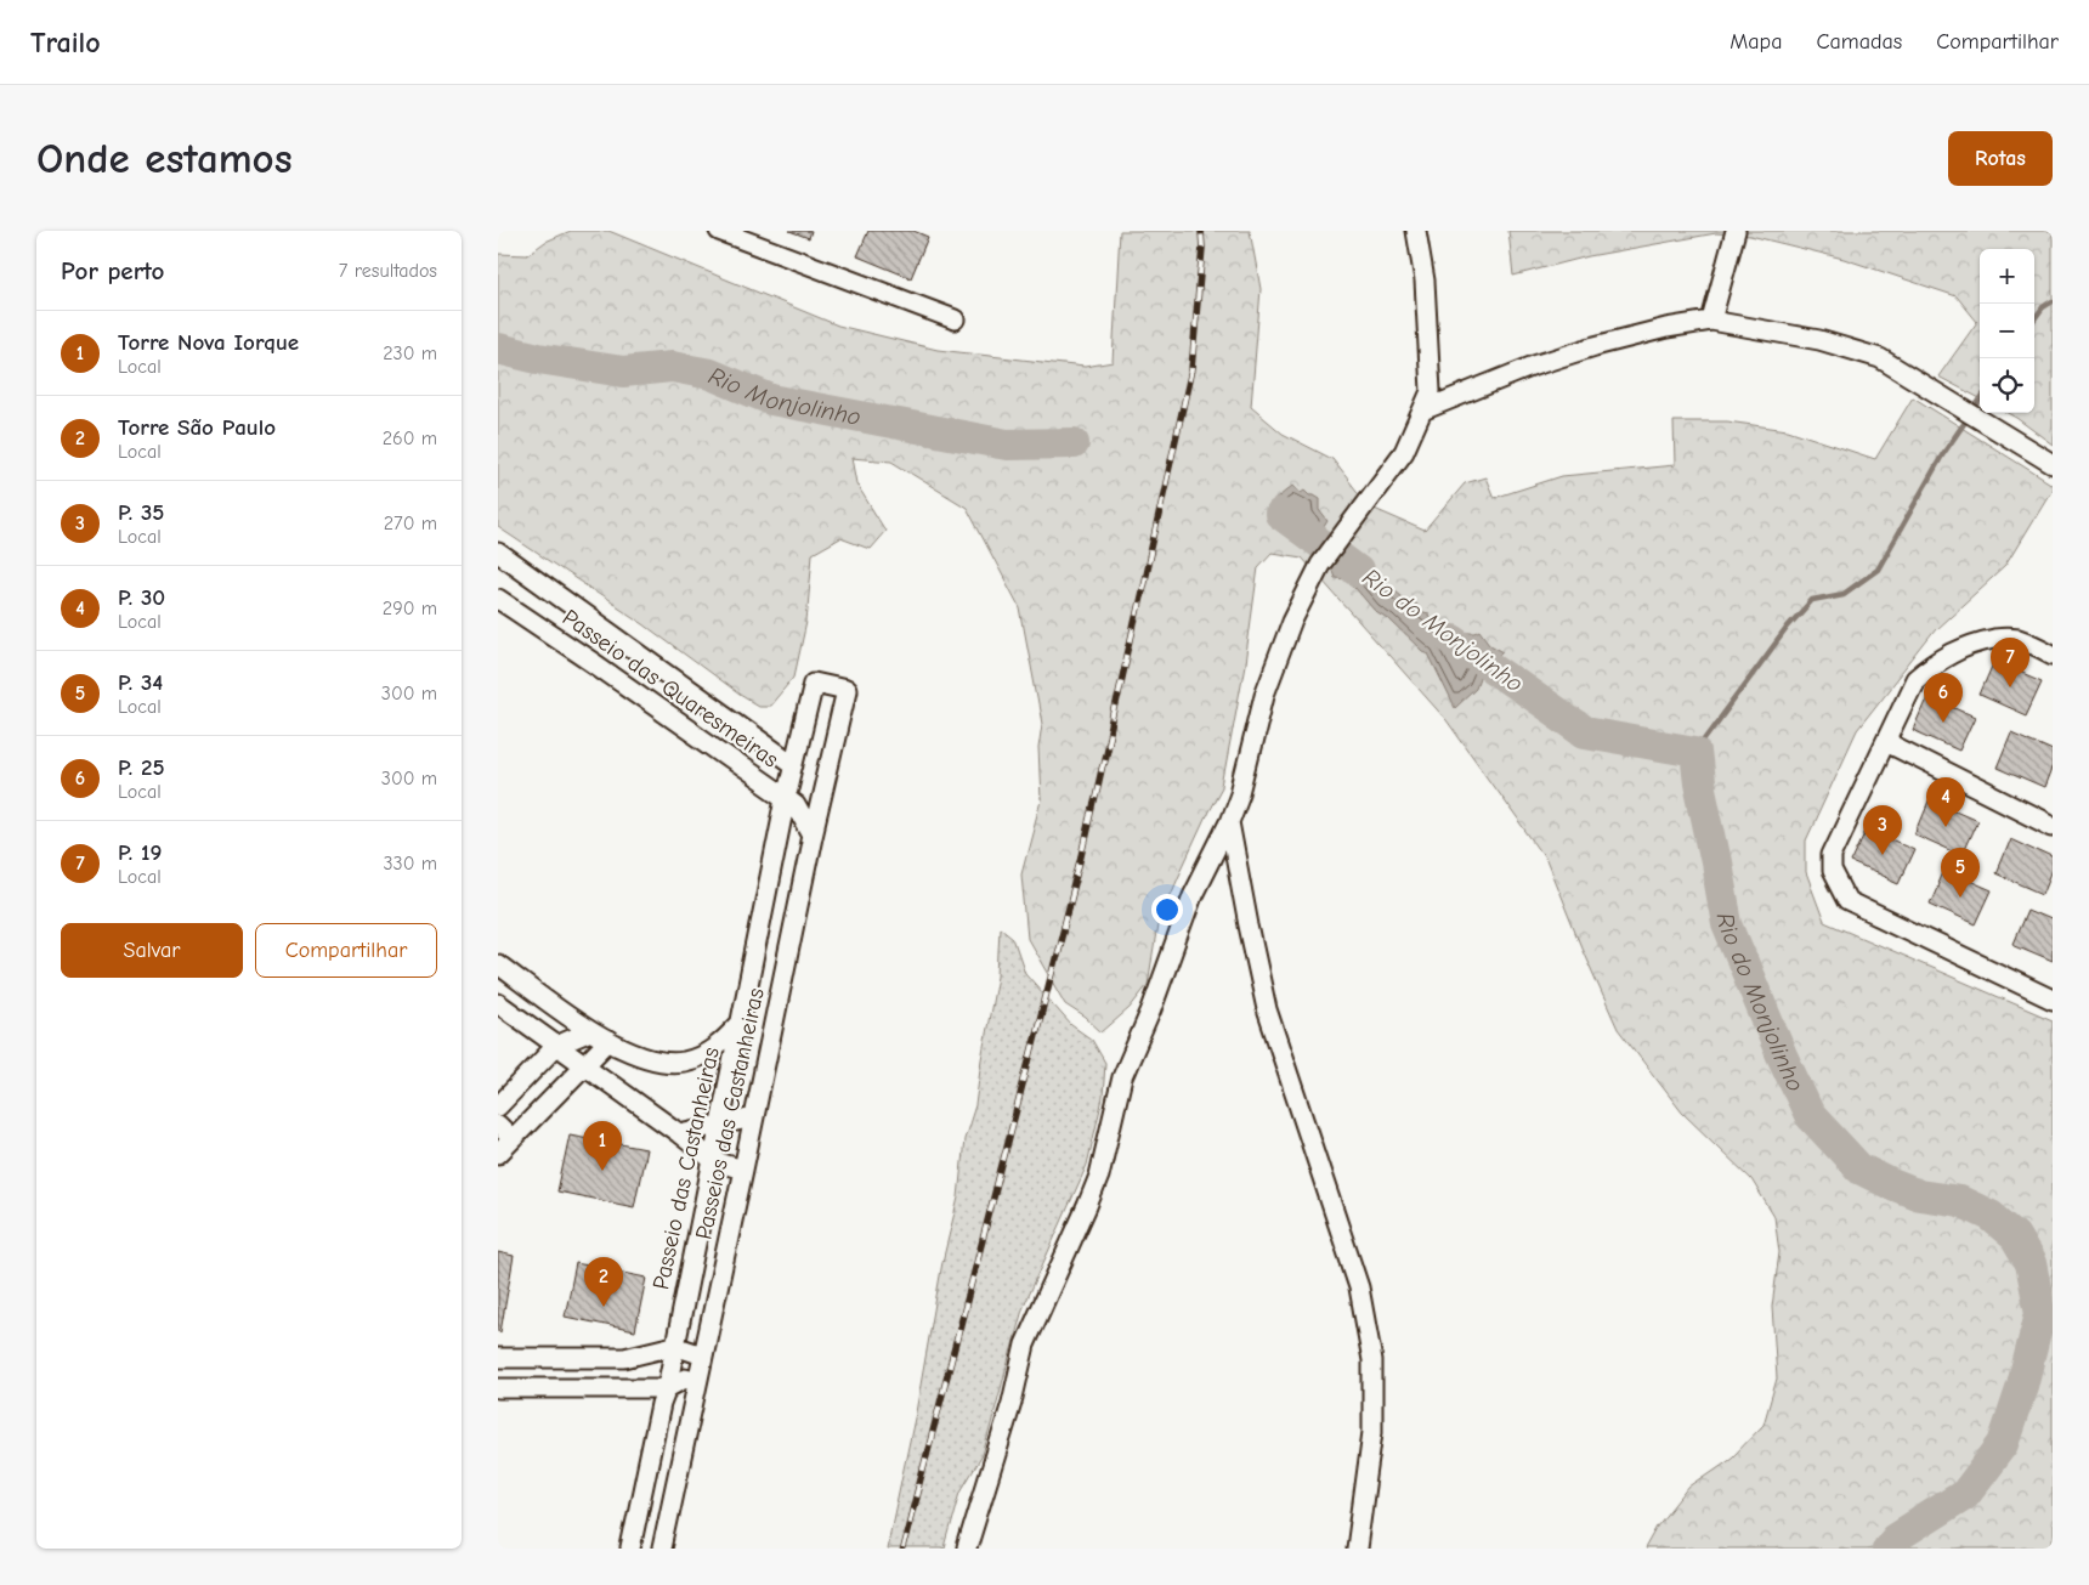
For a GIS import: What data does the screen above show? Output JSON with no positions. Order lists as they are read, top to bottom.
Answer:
{
  "streets": {
    "street": ["Passeio das Quaresmeiras", "Passeios das Castanheiras", "Passeio das Castanheiras"]
  },
  "crossings": [
    ["Passeio das Quaresmeiras", "Passeios das Castanheiras"],
    ["Passeio das Quaresmeiras", "Passeio das Castanheiras"]
  ],
  "water": ["Rio Monjolinho", "Rio do Monjolinho"],
  "page": {
    "header": "Trailo",
    "nav": ["Mapa", "Camadas", "Compartilhar"],
    "buttons": [
      "Rotas",
      ["Salvar", "Compartilhar"]
    ],
    "title": "Onde estamos",
    "heading": ["Por perto", "7 resultados"],
    "map_buttons": ["+", "−"],
    "list": [
      {
        "mark": "1",
        "name": "Torre Nova Iorque",
        "note": "Local",
        "value": "230 m"
      },
      {
        "mark": "2",
        "name": "Torre São Paulo",
        "note": "Local",
        "value": "260 m"
      },
      {
        "mark": "3",
        "name": "P. 35",
        "note": "Local",
        "value": "270 m"
      },
      {
        "mark": "4",
        "name": "P. 30",
        "note": "Local",
        "value": "290 m"
      },
      {
        "mark": "5",
        "name": "P. 34",
        "note": "Local",
        "value": "300 m"
      },
      {
        "mark": "6",
        "name": "P. 25",
        "note": "Local",
        "value": "300 m"
      },
      {
        "mark": "7",
        "name": "P. 19",
        "note": "Local",
        "value": "330 m"
      }
    ],
    "pins": [
      "7",
      "6",
      "4",
      "3",
      "5",
      "1",
      "2"
    ]
  }
}
